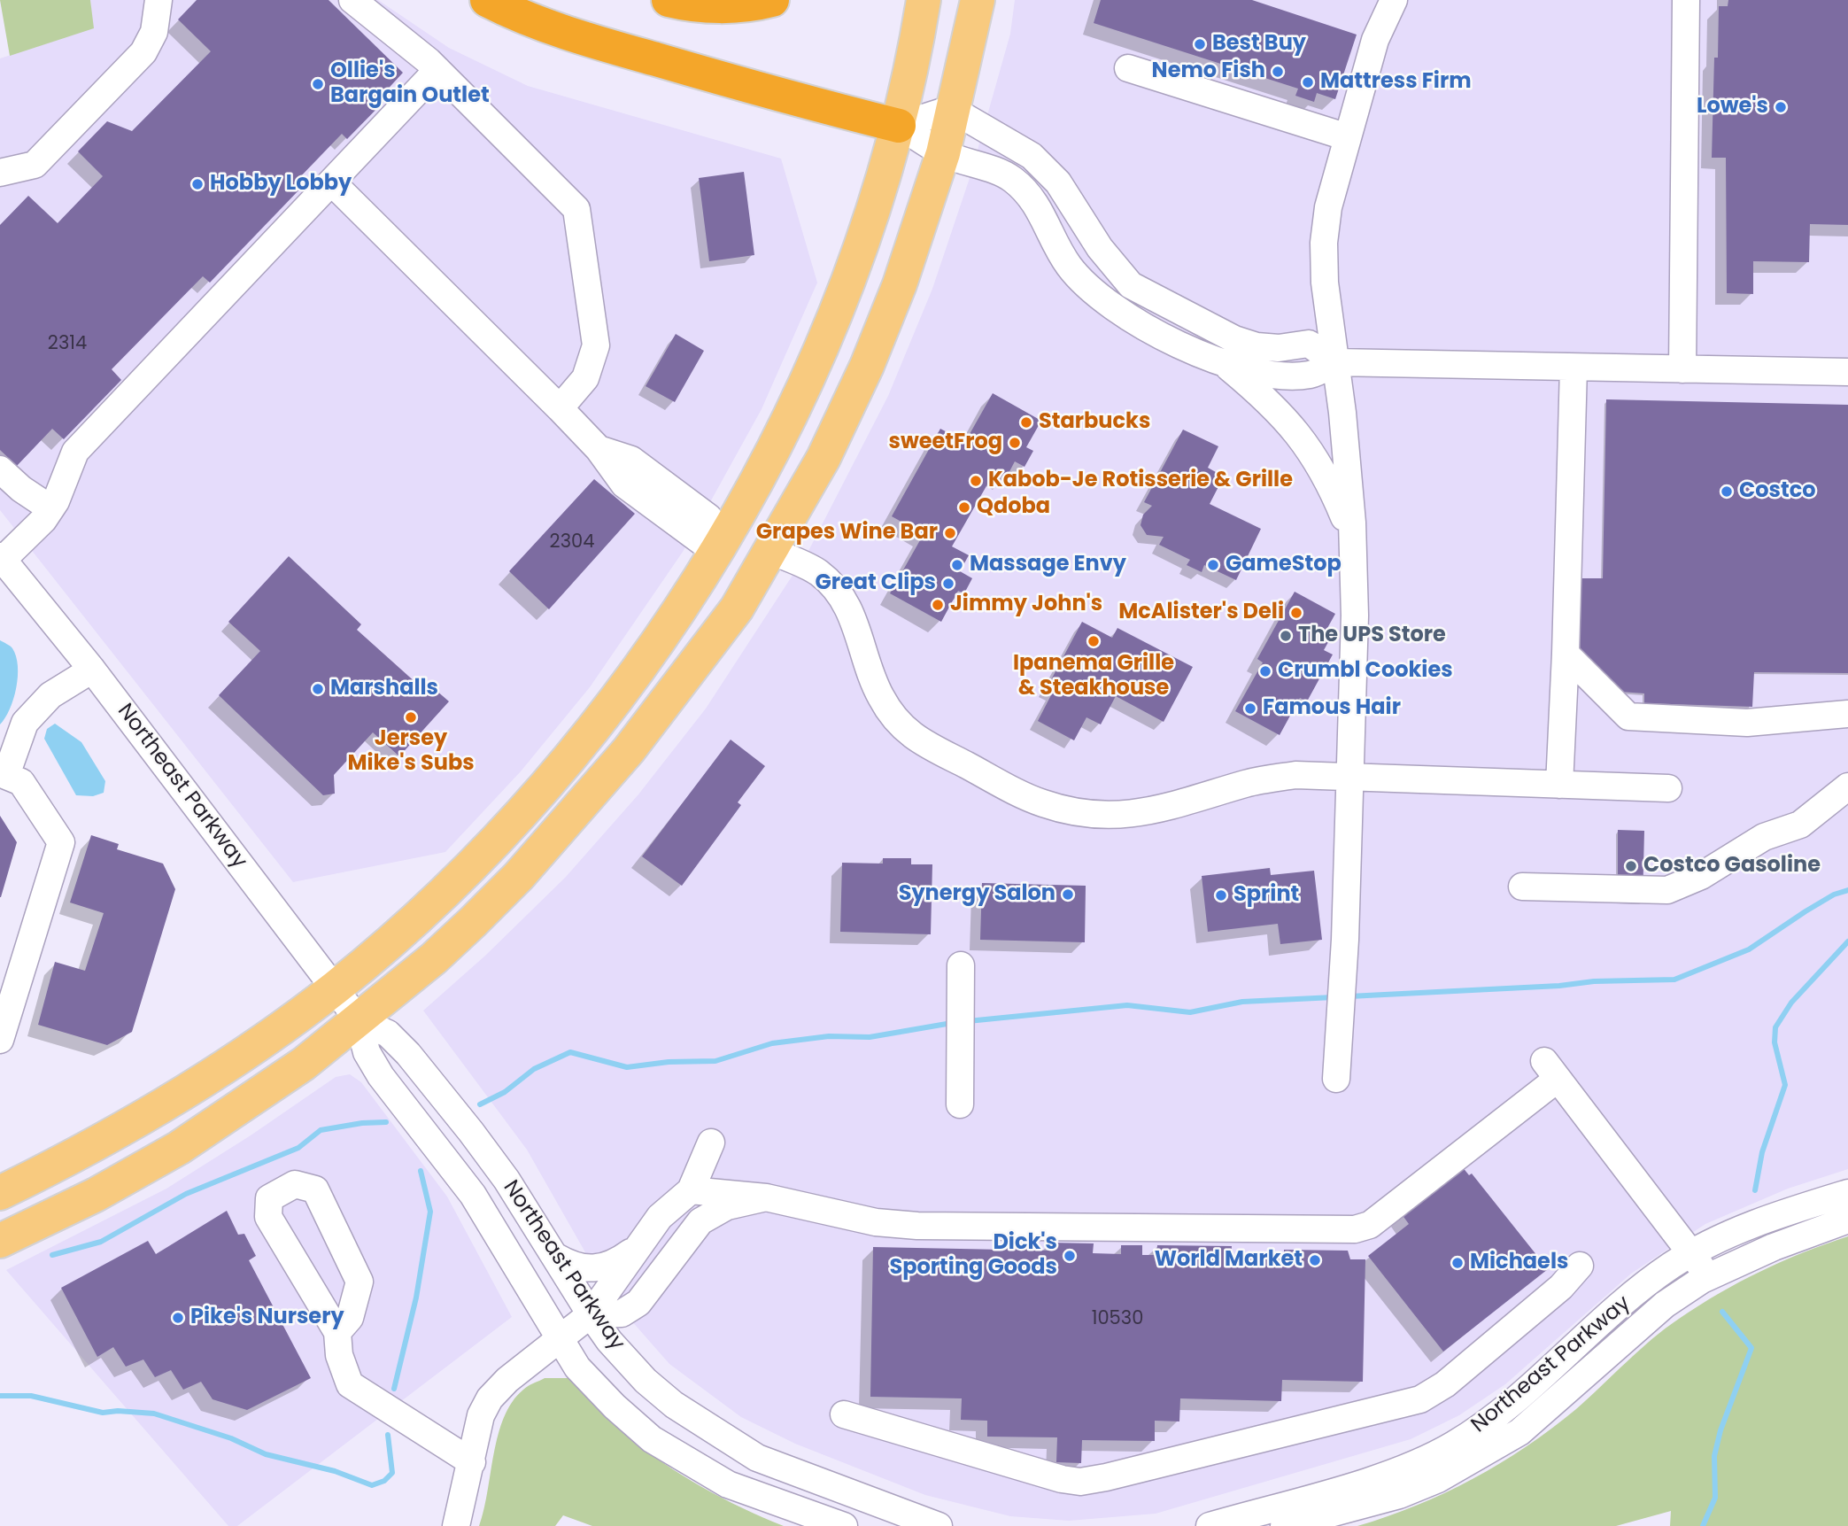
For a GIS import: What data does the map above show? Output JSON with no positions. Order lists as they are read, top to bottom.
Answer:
{
  "streets": {
    "street": ["Northeast Parkway"]
  },
  "places": [
    "Best Buy",
    "Nemo Fish",
    "Mattress Firm",
    "Ollie's Bargain Outlet",
    "Lowe's",
    "Hobby Lobby",
    "Starbucks",
    "sweetFrog",
    "Kabob-Je Rotisserie & Grille",
    "Costco",
    "Qdoba",
    "Grapes Wine Bar",
    "Massage Envy",
    "GameStop",
    "Great Clips",
    "Jimmy John's",
    "McAlister's Deli",
    "The UPS Store",
    "Ipanema Grille & Steakhouse",
    "Crumbl Cookies",
    "Marshalls",
    "Famous Hair",
    "Jersey Mike's Subs",
    "Costco Gasoline",
    "Synergy Salon",
    "Sprint",
    "Dick's Sporting Goods",
    "World Market",
    "Michaels",
    "Pike's Nursery"
  ],
  "house_numbers": ["2314", "2304", "10530"]
}
